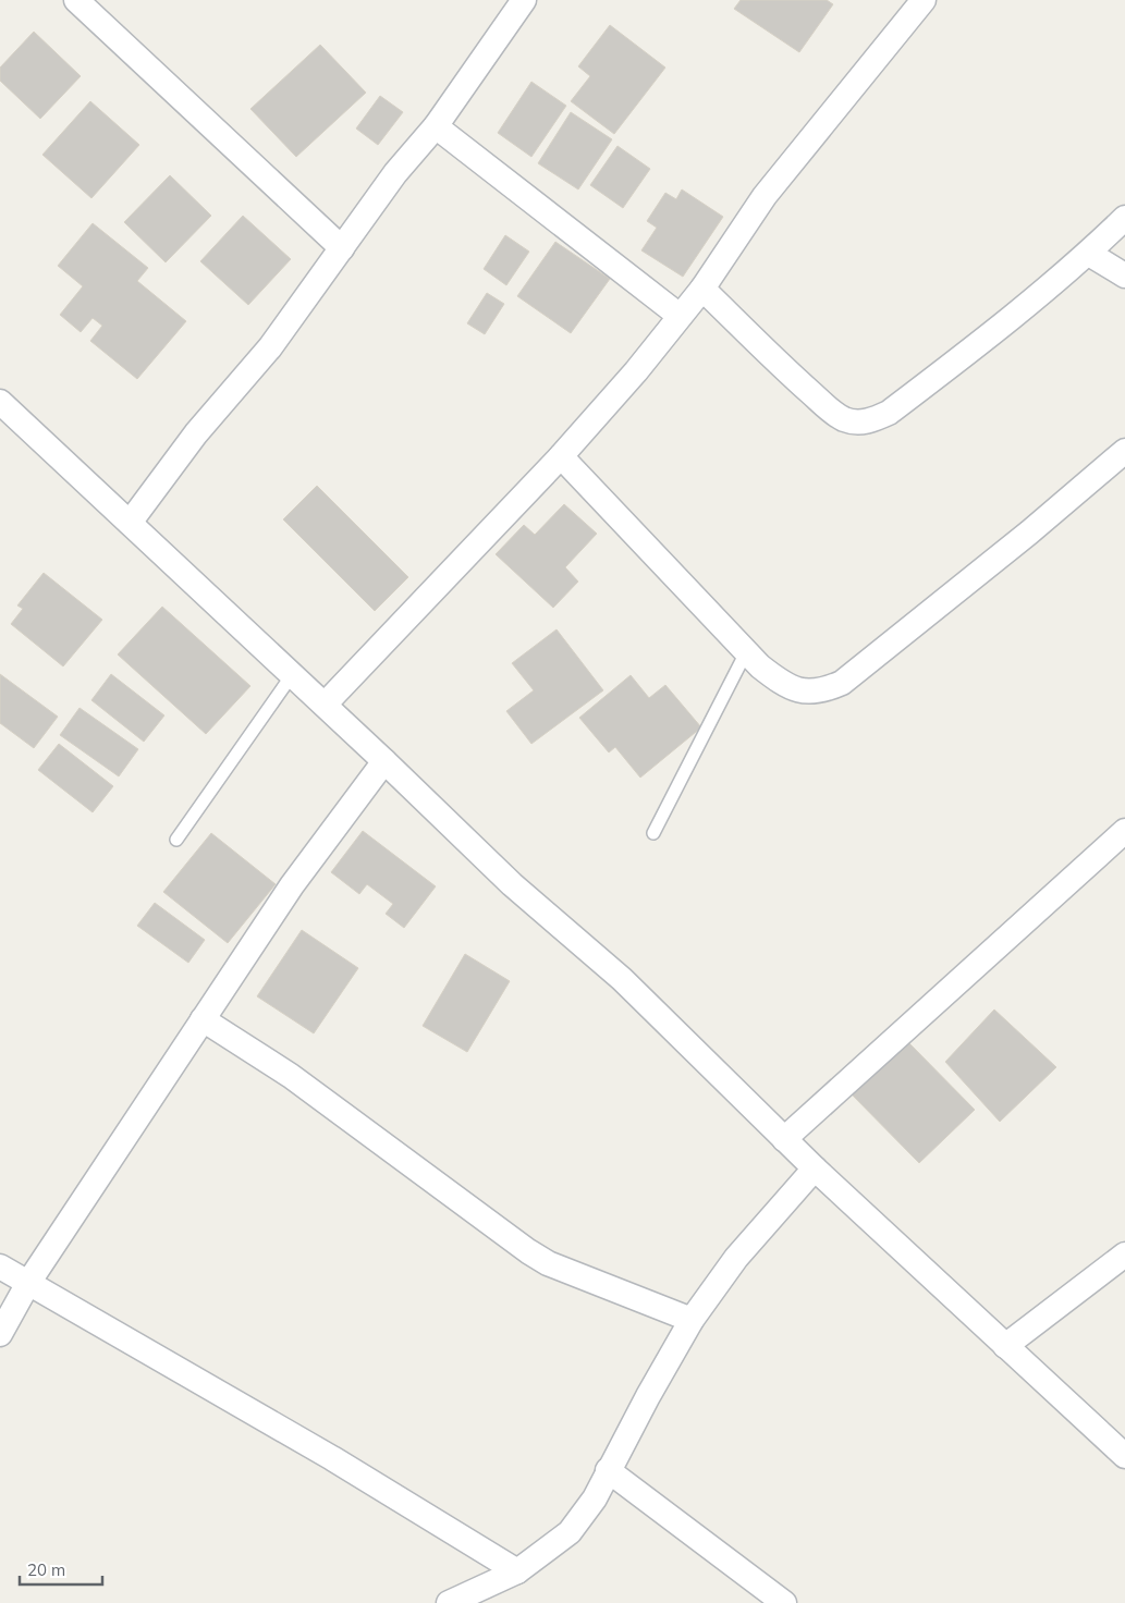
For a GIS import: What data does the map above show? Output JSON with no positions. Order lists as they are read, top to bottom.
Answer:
{
  "scale_bar": "20 m"
}
